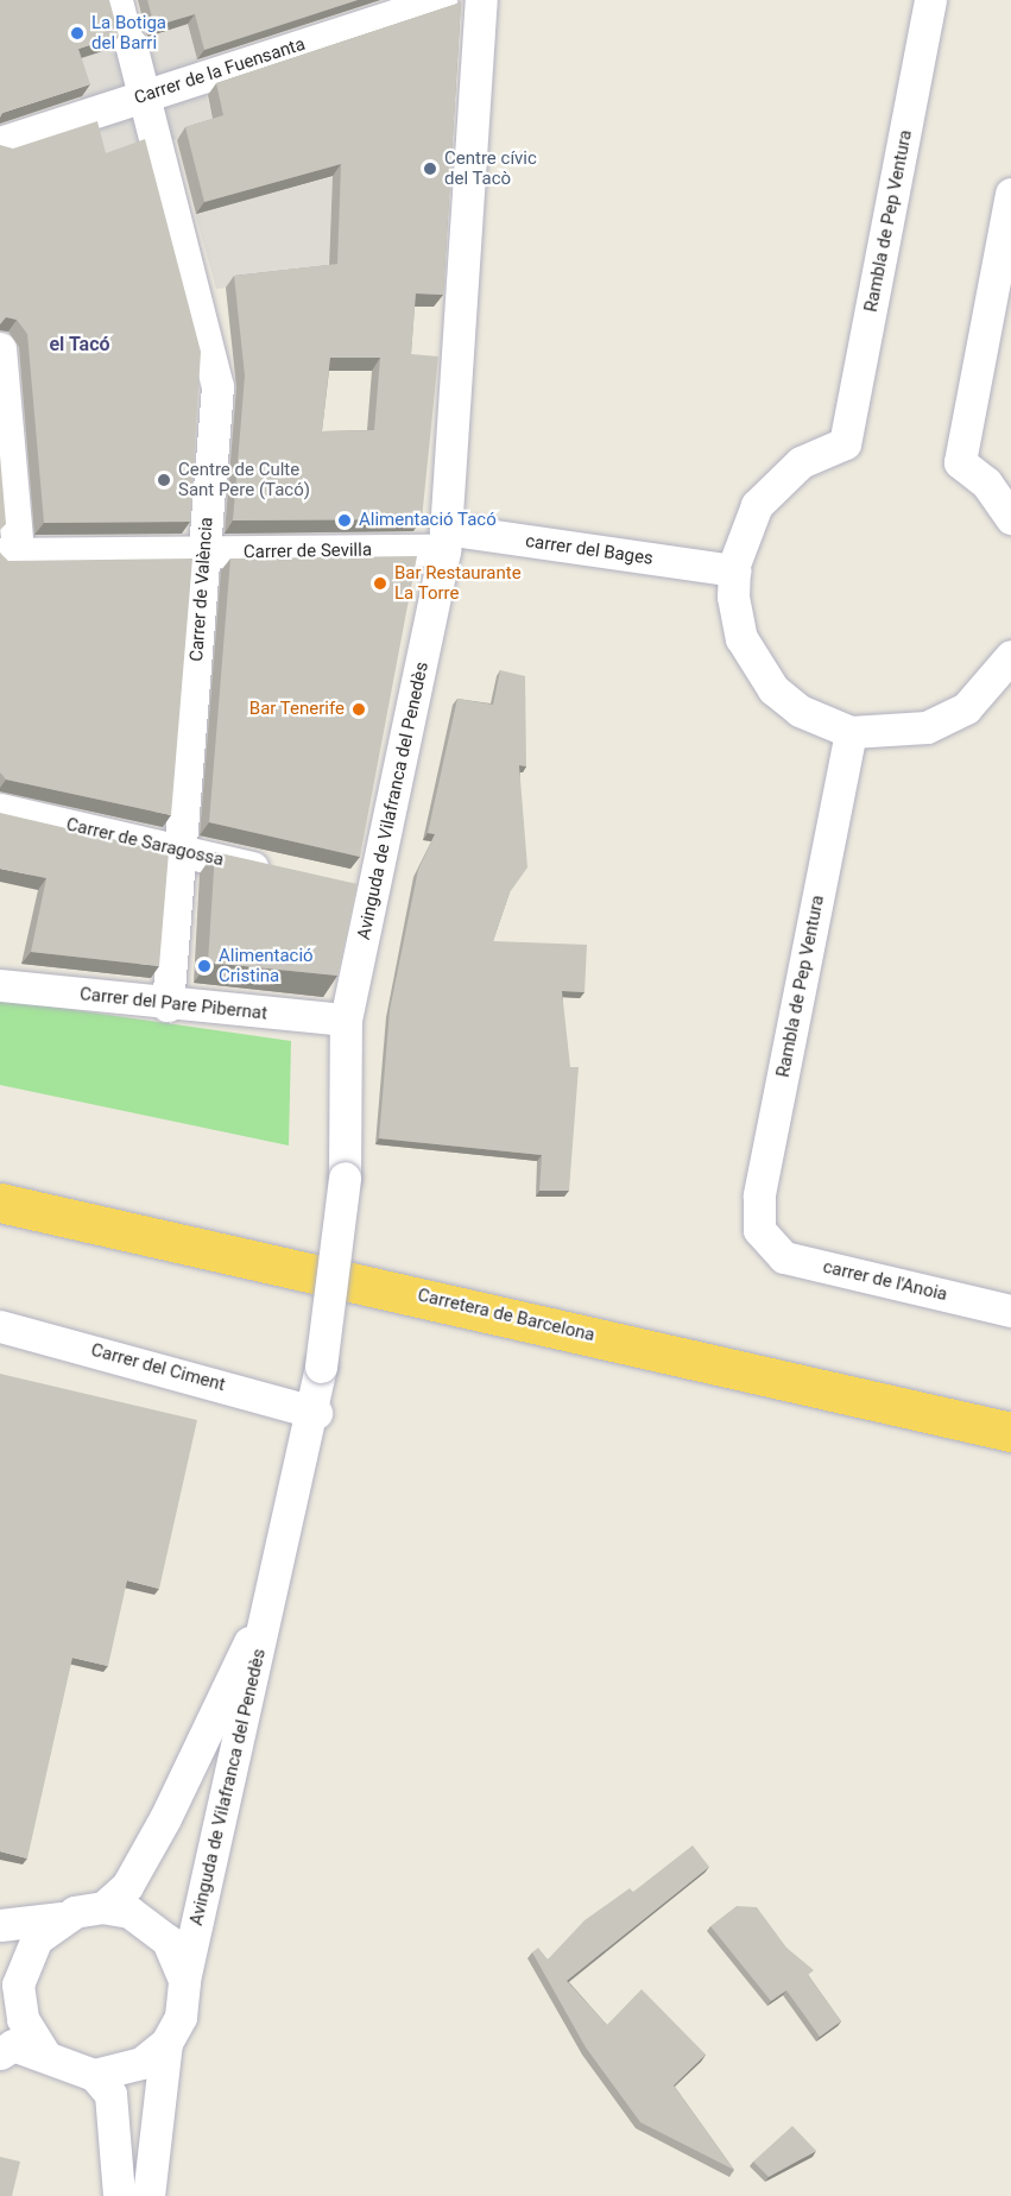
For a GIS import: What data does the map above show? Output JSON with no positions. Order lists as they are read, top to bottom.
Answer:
{
  "streets": {
    "highway": ["Carretera de Barcelona"],
    "street": [
      "Carrer de la Fuensanta",
      "Rambla de Pep Ventura",
      "carrer del Bages",
      "Carrer de Sevilla",
      "Carrer de València",
      "Avinguda de Vilafranca del Penedès",
      "Carrer de Saragossa",
      "Carrer del Pare Pibernat",
      "carrer de l'Anoia",
      "Carrer del Ciment"
    ]
  },
  "crossings": [
    ["Carrer de la Fuensanta", "Carrer de València"],
    ["Rambla de Pep Ventura", "carrer del Bages"],
    ["Rambla de Pep Ventura", "carrer de l'Anoia"],
    ["carrer del Bages", "Carrer de Sevilla"],
    ["carrer del Bages", "Avinguda de Vilafranca del Penedès"],
    ["Carrer de Sevilla", "Carrer de València"],
    ["Carrer de Sevilla", "Avinguda de Vilafranca del Penedès"],
    ["Carrer de València", "Carrer de Saragossa"],
    ["Carrer de València", "Carrer del Pare Pibernat"],
    ["Avinguda de Vilafranca del Penedès", "Carrer del Pare Pibernat"],
    ["Avinguda de Vilafranca del Penedès", "Carrer del Ciment"]
  ],
  "districts": ["el Tacó"],
  "places": [
    "La Botiga del Barri",
    "Centre cívic del Tacò",
    "Centre de Culte Sant Pere (Tacó)",
    "Alimentació Tacó",
    "Bar Restaurante La Torre",
    "Bar Tenerife",
    "Alimentació Cristina"
  ]
}
